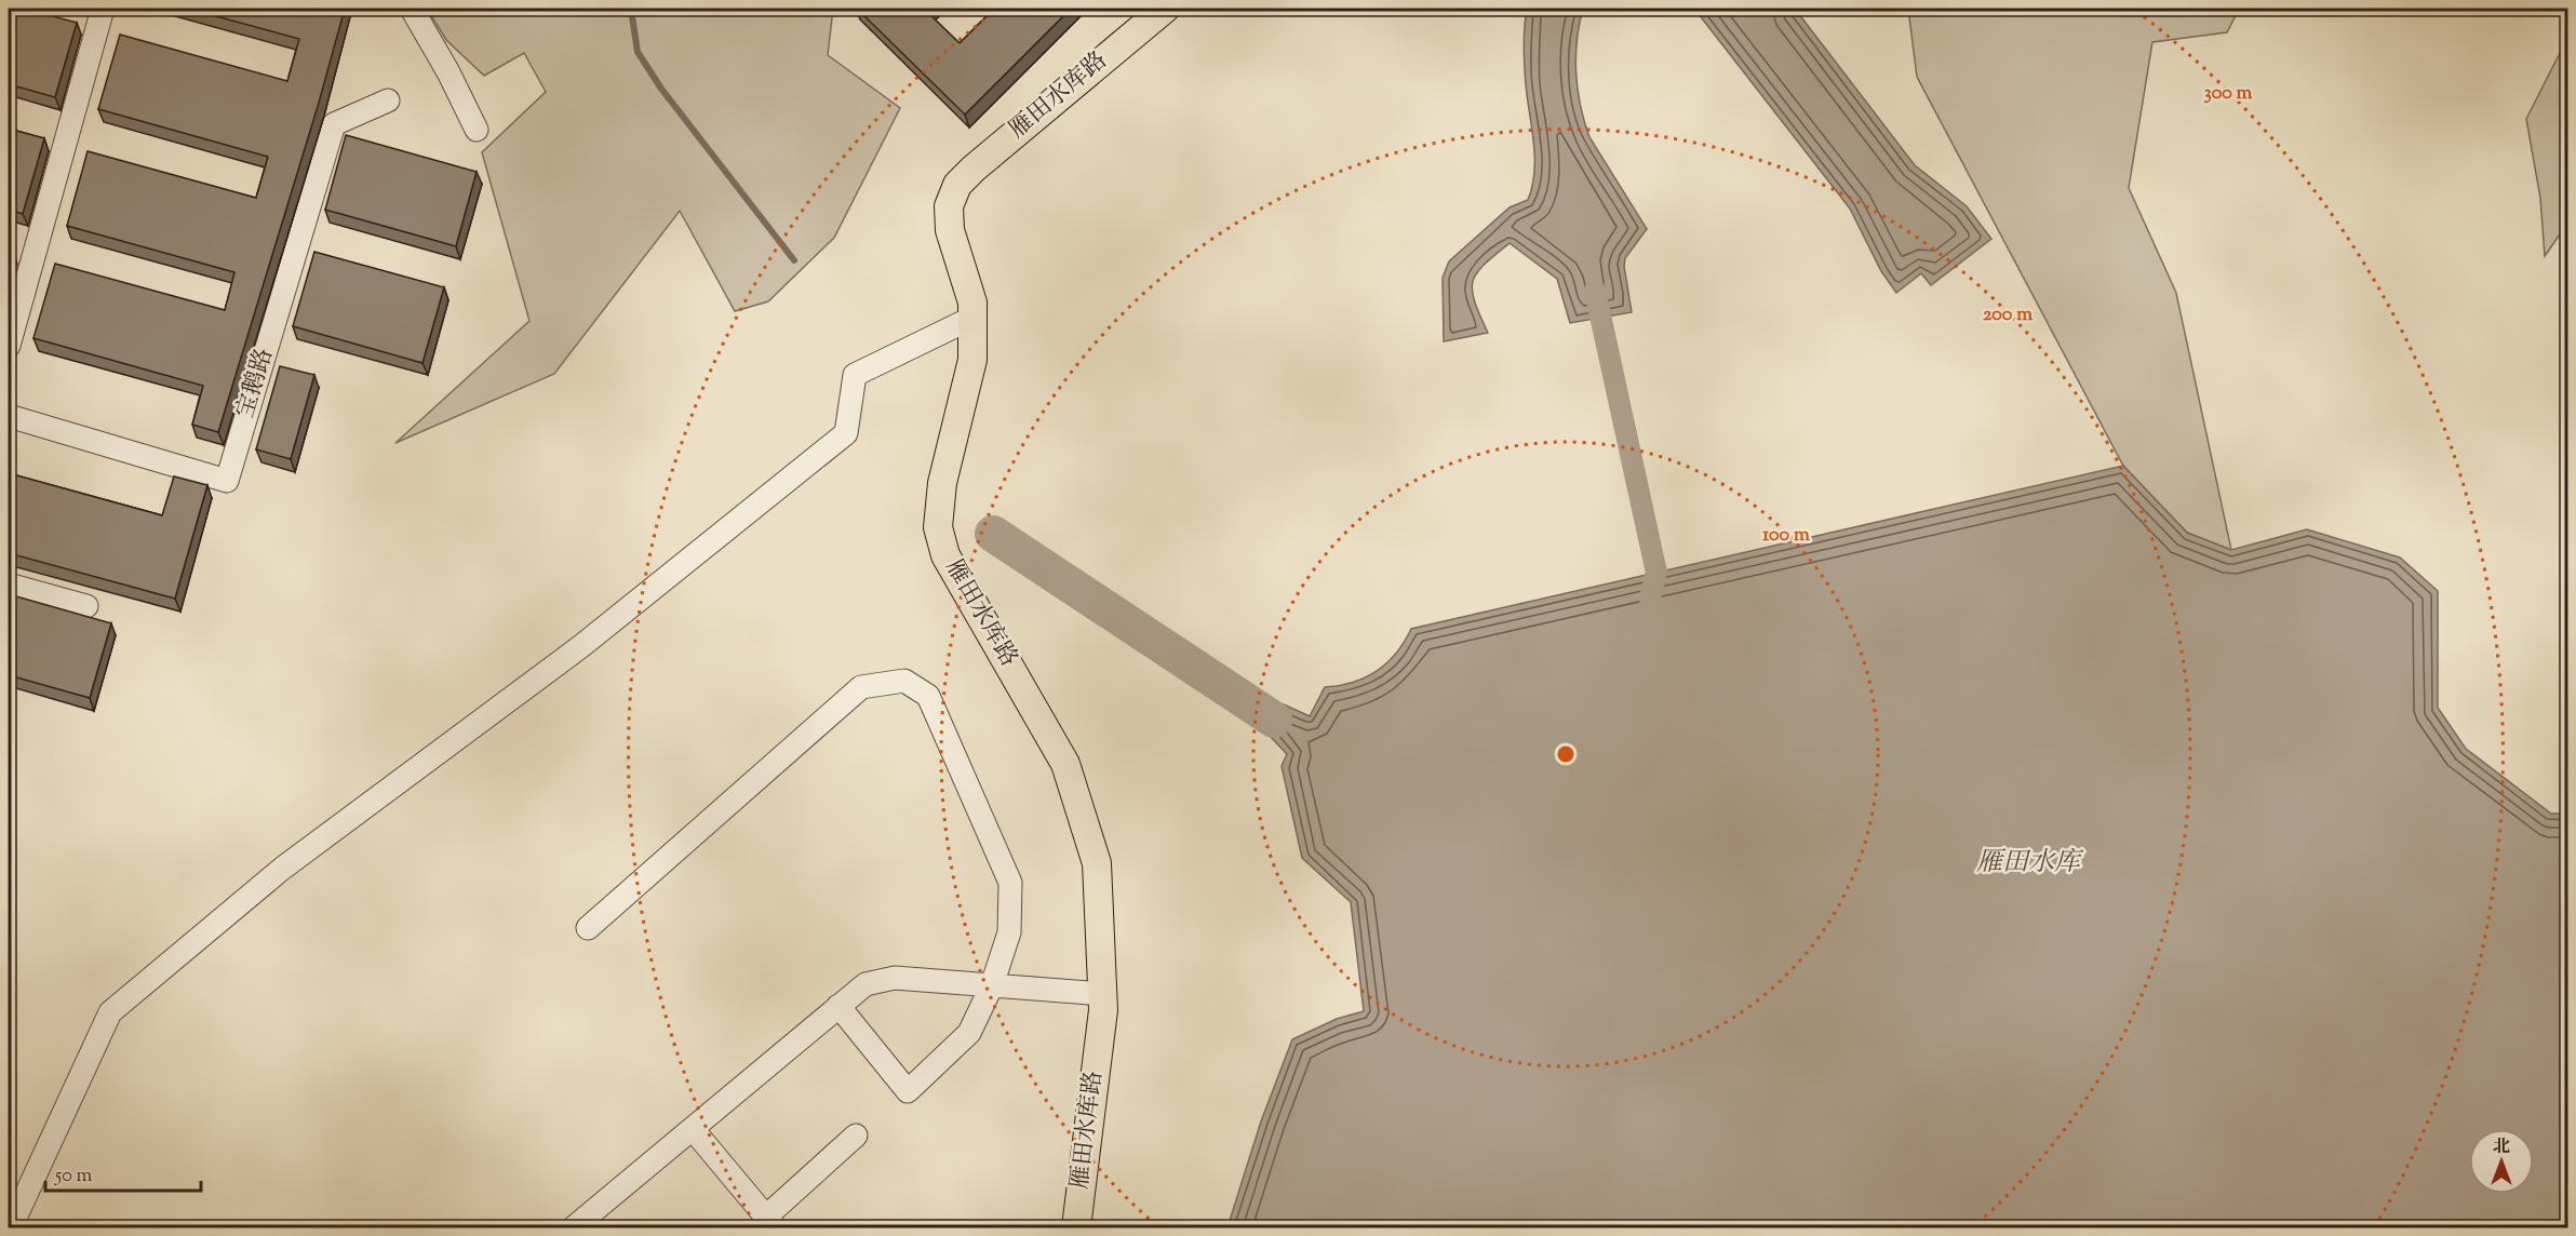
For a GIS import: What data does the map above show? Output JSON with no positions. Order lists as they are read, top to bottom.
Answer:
{
  "streets": {
    "main road": ["雁田水库路"],
    "lane": ["宝鹅路"]
  },
  "water": ["雁田水库"],
  "scale_bar": "50 m",
  "north": "top",
  "rings": ["300 m", "200 m", "100 m"]
}
